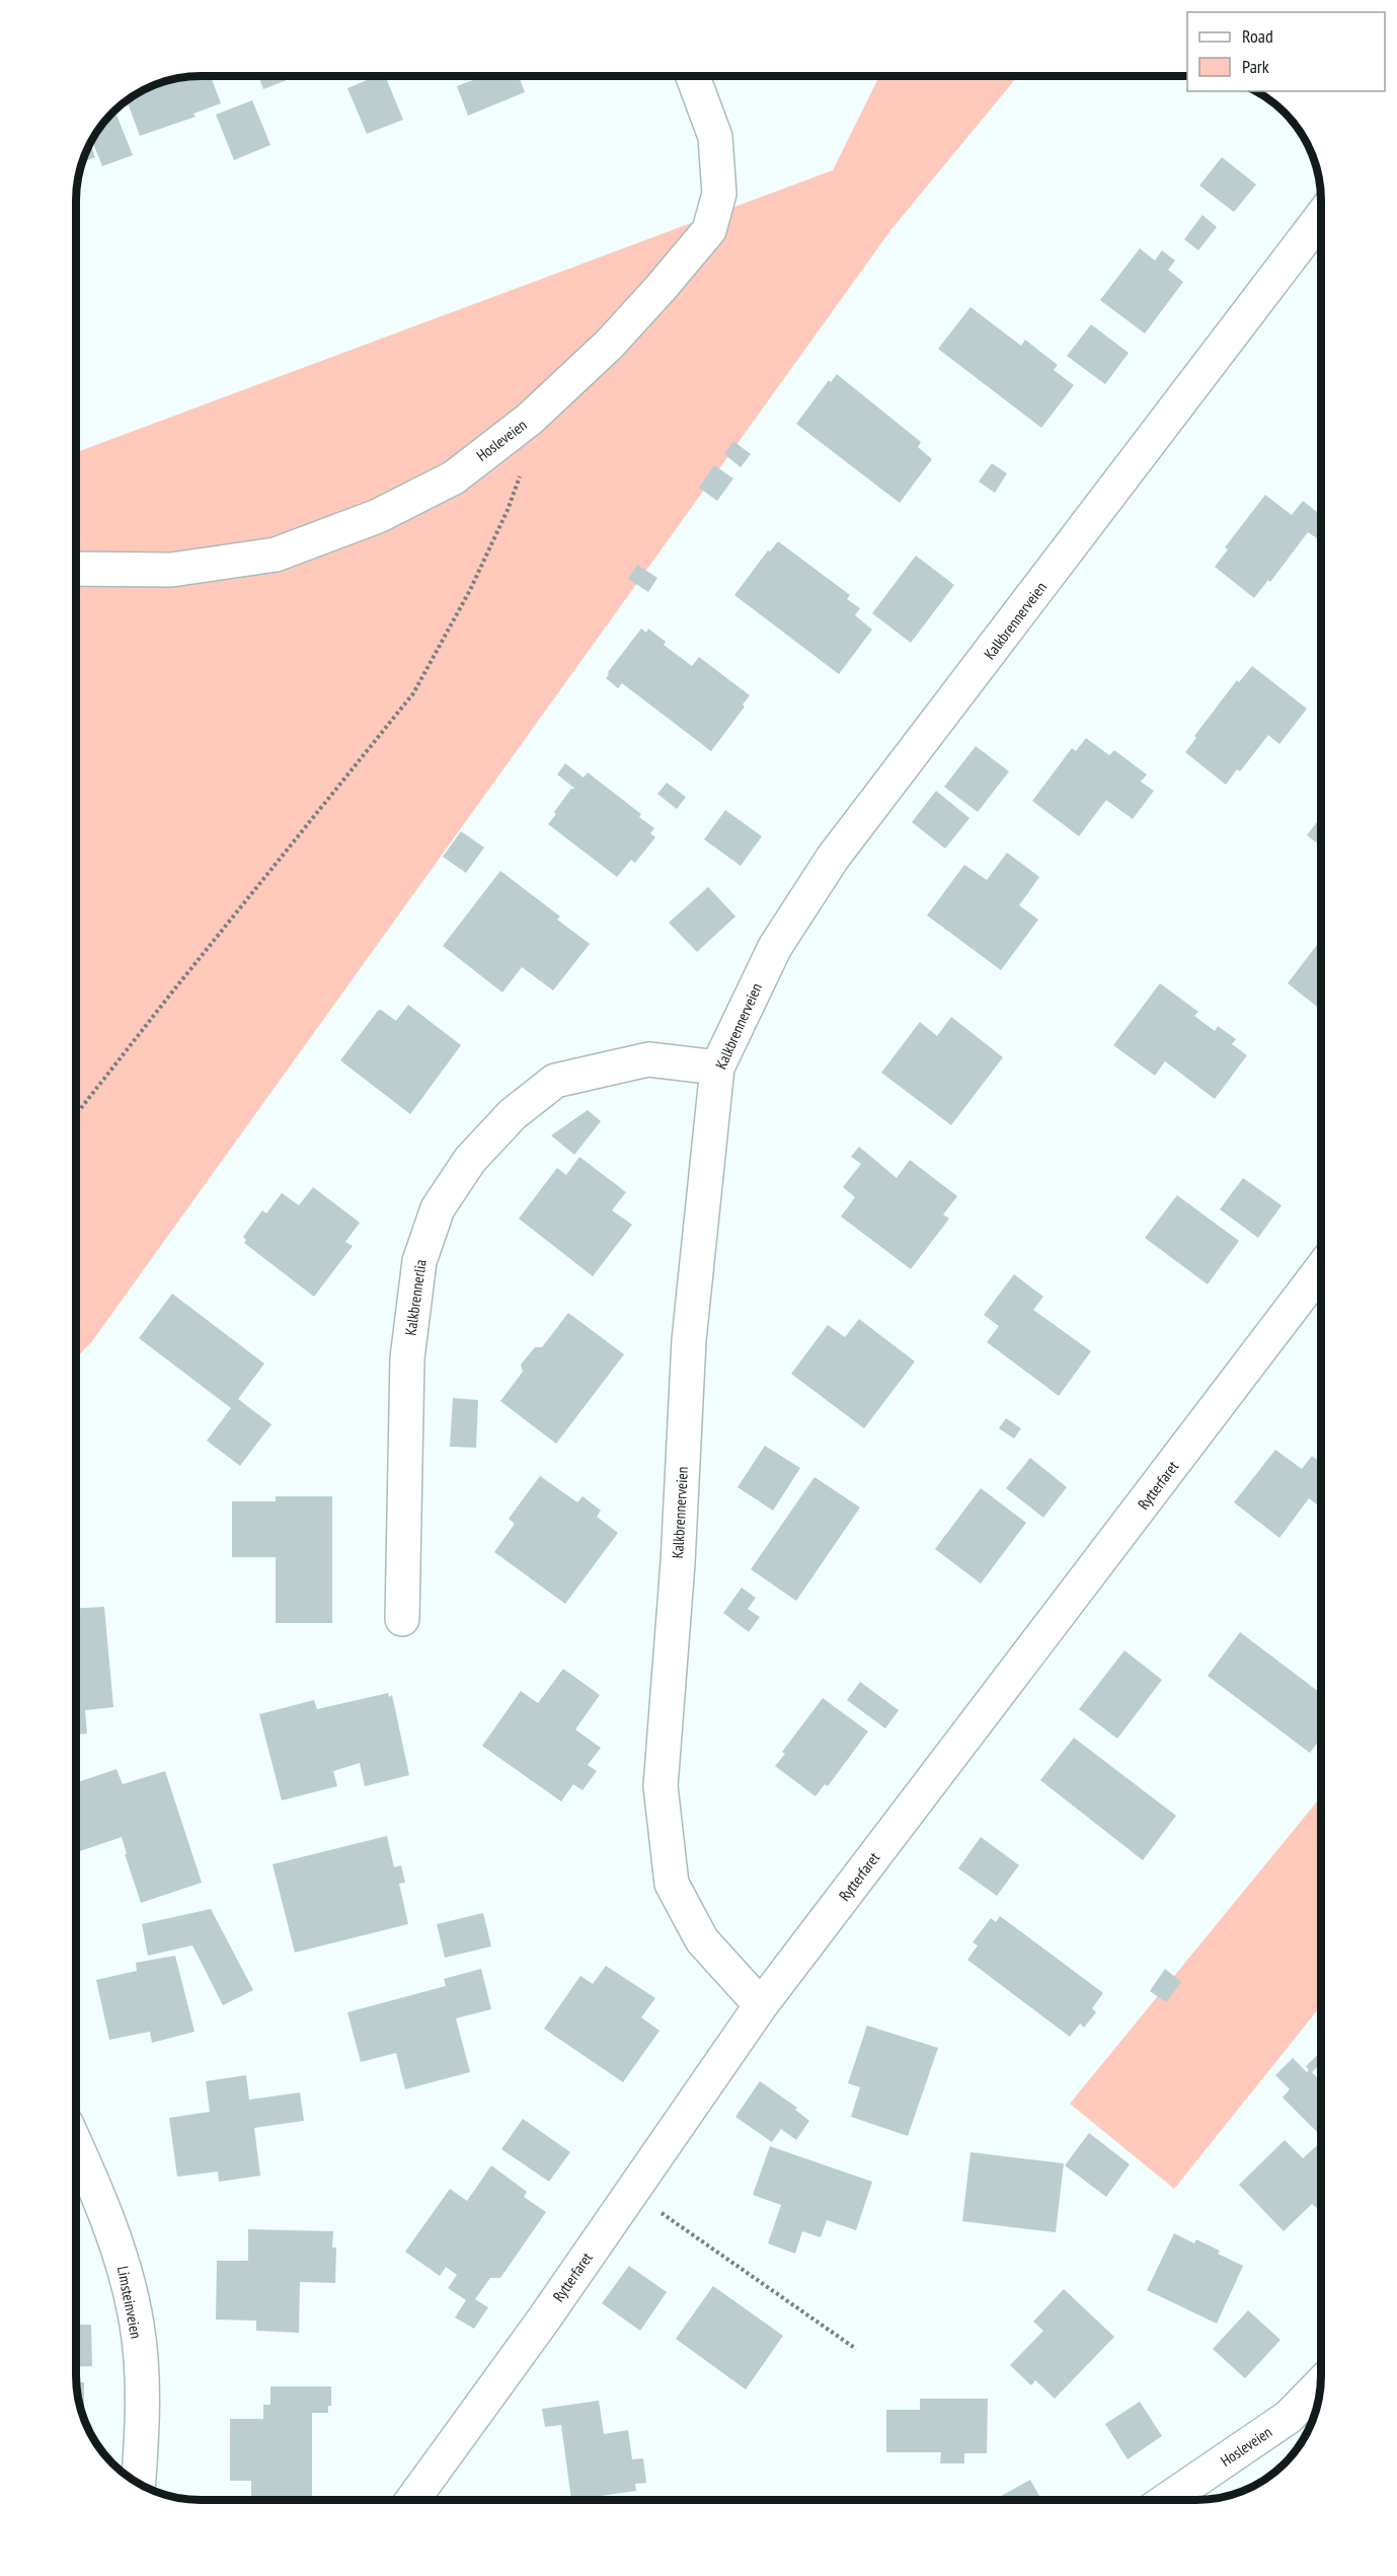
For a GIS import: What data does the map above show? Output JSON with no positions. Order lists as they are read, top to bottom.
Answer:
{
  "streets": {
    "street": [
      "Hosleveien",
      "Kalkbrennerveien",
      "Kalkbrennerlia",
      "Rytterfaret",
      "Limsteinveien"
    ]
  },
  "crossings": [
    ["Kalkbrennerveien", "Kalkbrennerlia"],
    ["Kalkbrennerveien", "Rytterfaret"]
  ],
  "legend": ["Road", "Park"]
}
